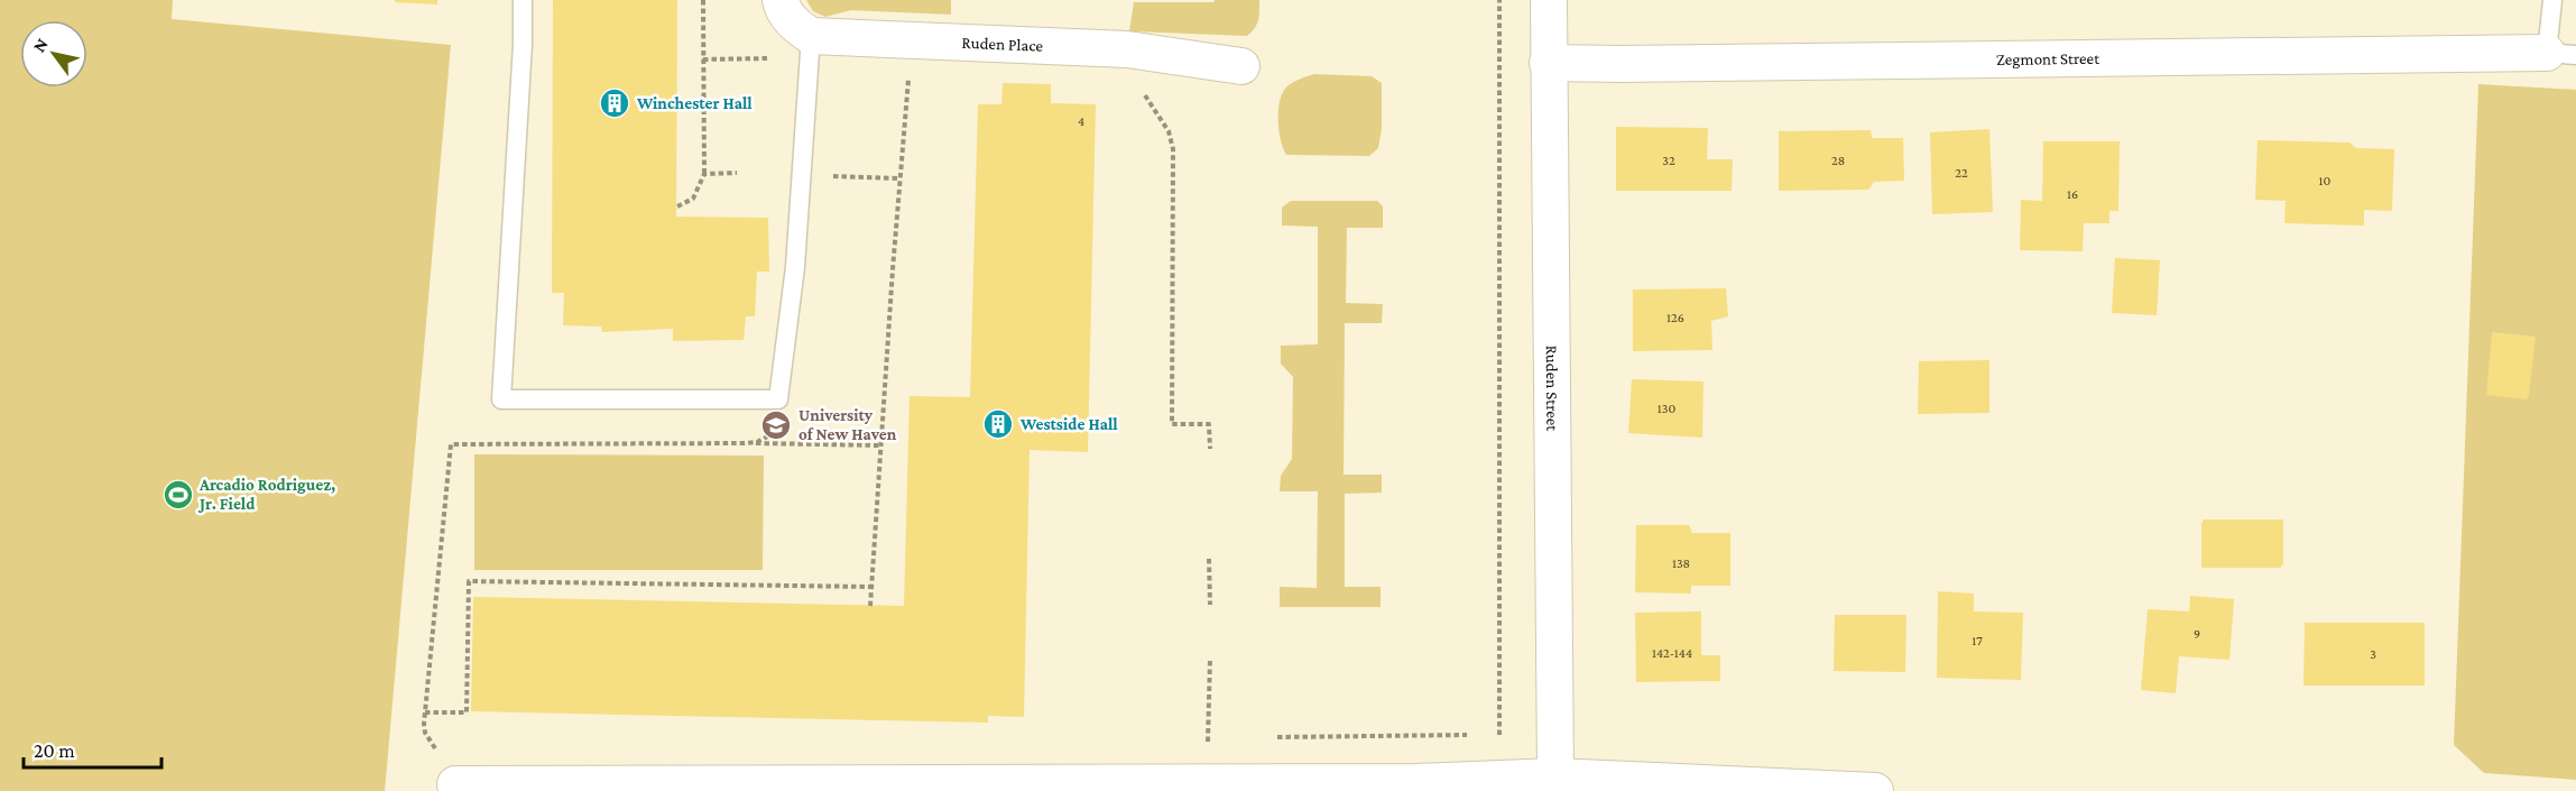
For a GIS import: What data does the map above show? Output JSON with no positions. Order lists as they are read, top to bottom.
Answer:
{
  "streets": {
    "street": ["Ruden Place", "Zegmont Street", "Ruden Street"]
  },
  "crossings": [
    ["Zegmont Street", "Ruden Street"]
  ],
  "places": {
    "building": ["Winchester Hall", "Westside Hall"],
    "school or university": ["University of New Haven"],
    "sports": ["Arcadio Rodriguez, Jr. Field"]
  },
  "house_numbers": [
    "4",
    "32",
    "28",
    "22",
    "10",
    "16",
    "126",
    "130",
    "138",
    "9",
    "17",
    "142-144",
    "3"
  ],
  "scale_bar": "20 m",
  "north": "top left"
}
